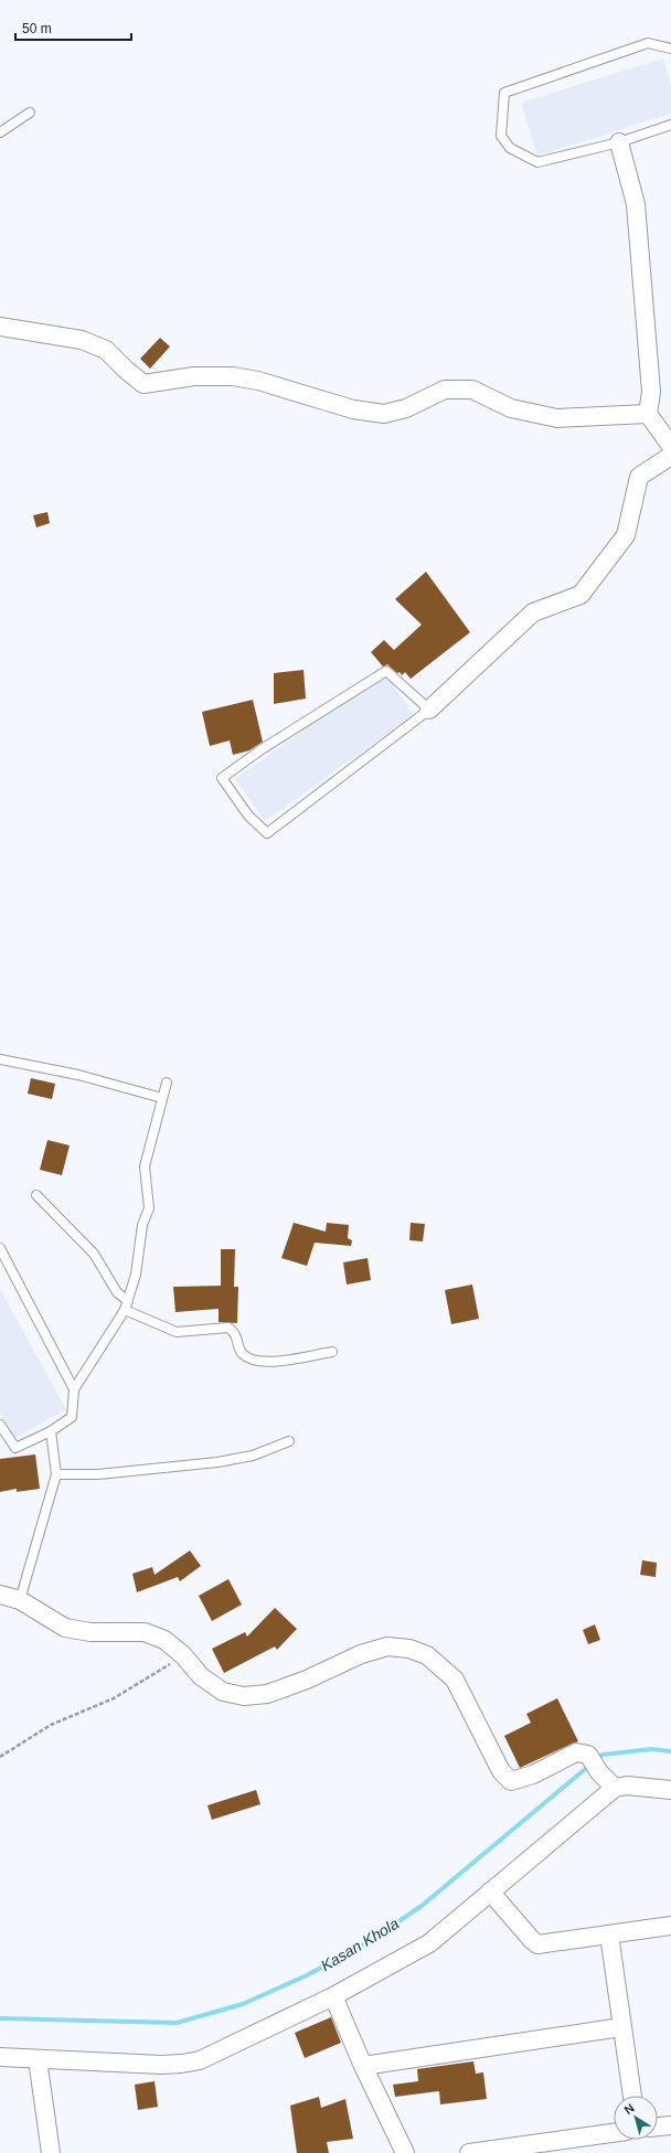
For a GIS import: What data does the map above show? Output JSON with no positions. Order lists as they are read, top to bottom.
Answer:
{
  "water": ["Kasan Khola"],
  "scale_bar": "50 m",
  "north": "top left"
}
